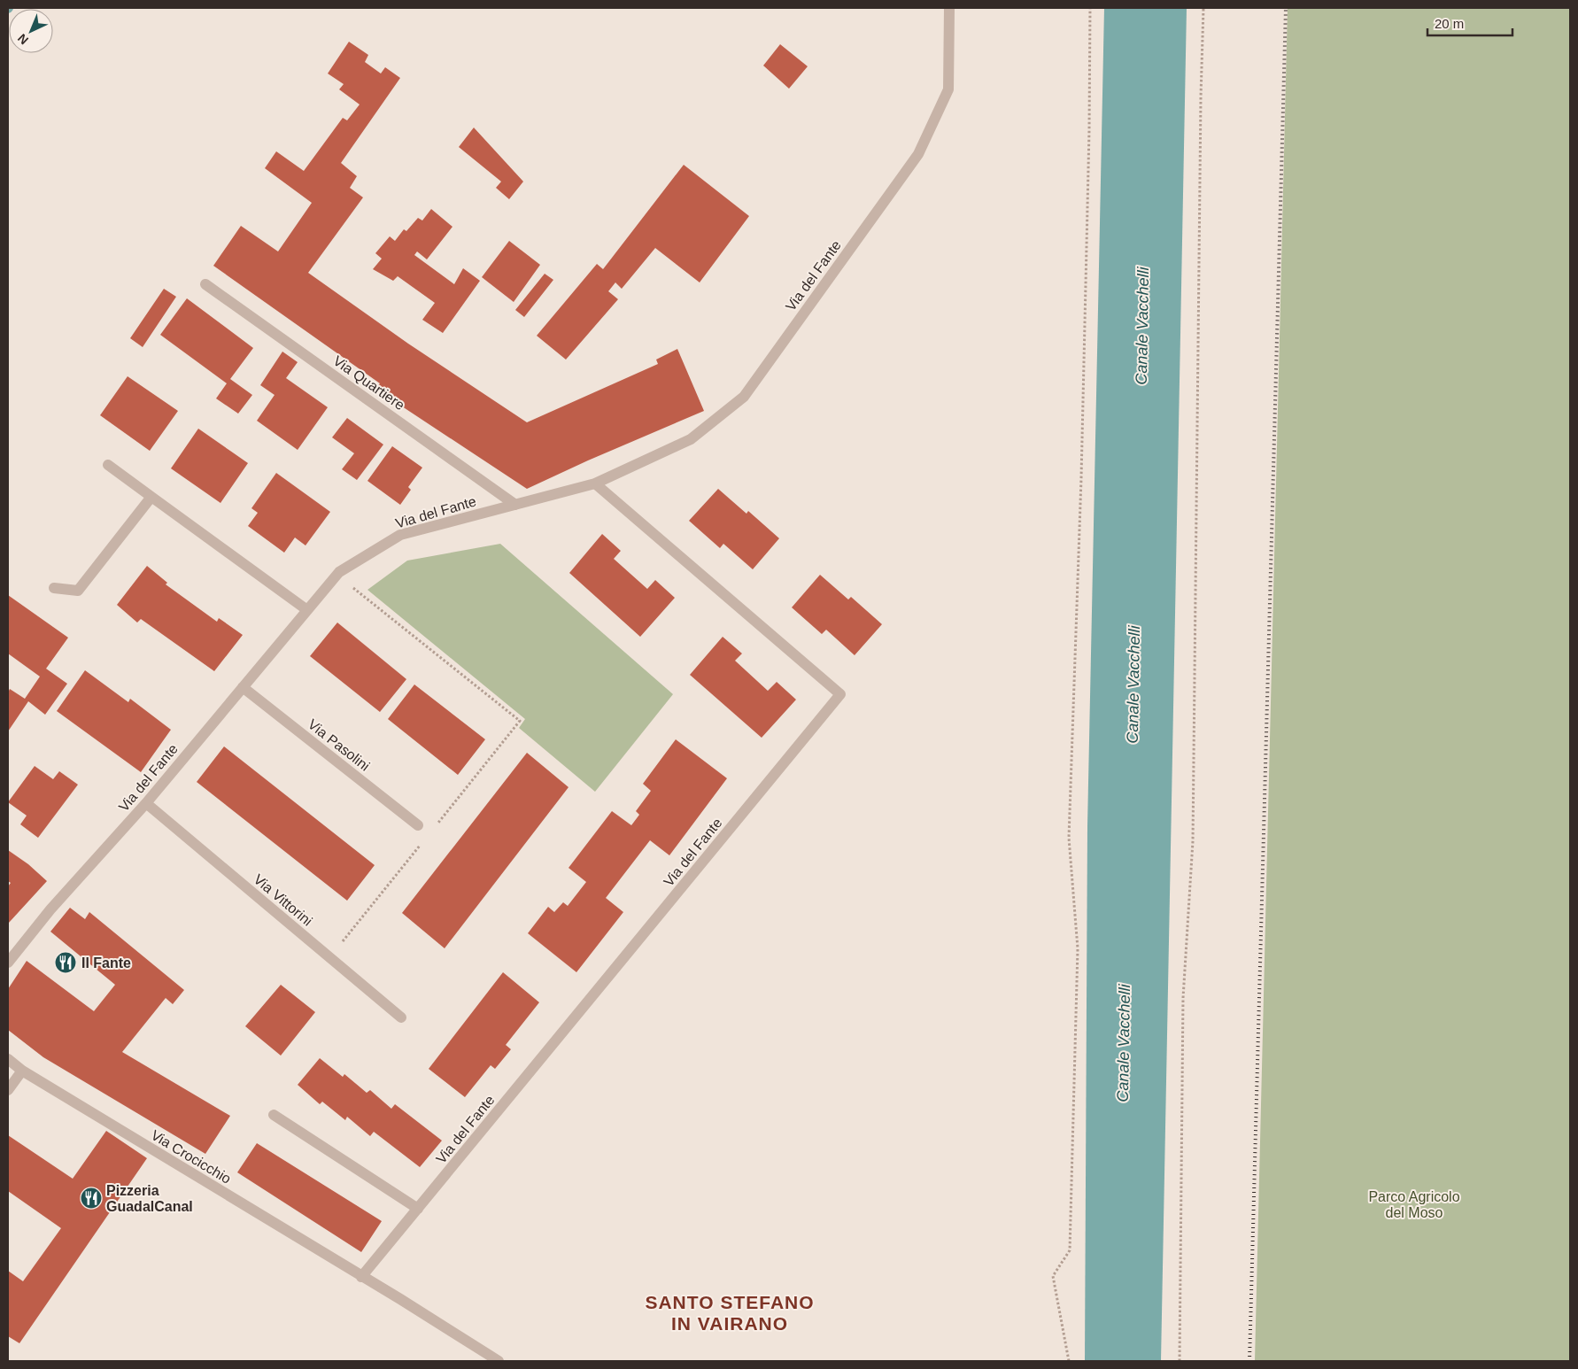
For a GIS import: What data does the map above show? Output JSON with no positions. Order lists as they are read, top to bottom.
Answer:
{
  "streets": {
    "street": [
      "Via del Fante",
      "Via Quartiere",
      "Via Pasolini",
      "Via Vittorini",
      "Via Crocicchio"
    ]
  },
  "crossings": [
    ["Via del Fante", "Via Quartiere"],
    ["Via del Fante", "Via Pasolini"],
    ["Via del Fante", "Via Vittorini"],
    ["Via del Fante", "Via Crocicchio"]
  ],
  "districts": ["SANTO STEFANO IN VAIRANO"],
  "water": ["Canale Vacchelli"],
  "parks": ["Parco Agricolo del Moso"],
  "places": {
    "restaurant": ["Il Fante", "Pizzeria GuadalCanal"]
  },
  "scale_bar": "20 m",
  "north": "bottom left"
}
